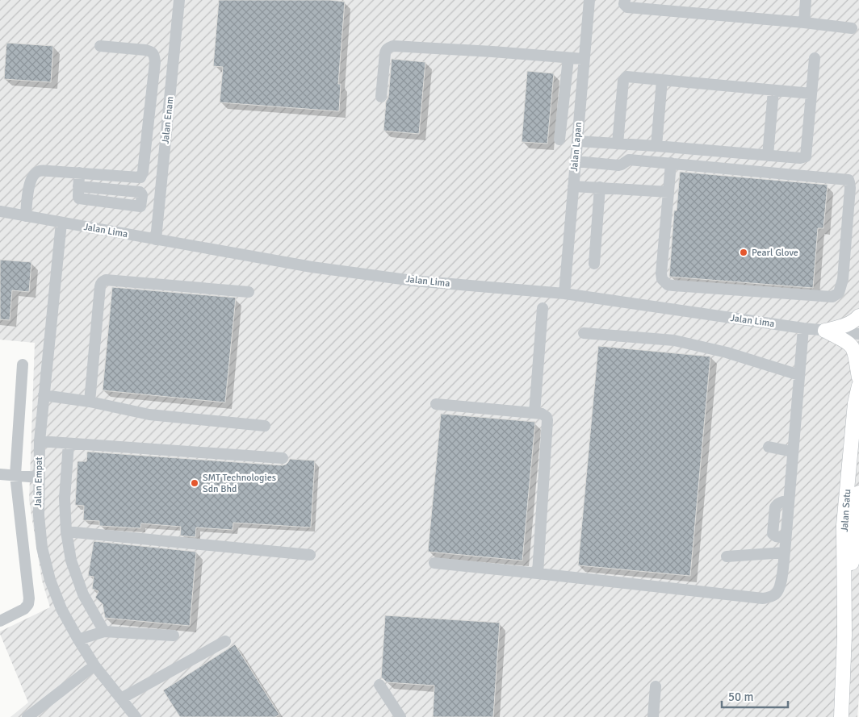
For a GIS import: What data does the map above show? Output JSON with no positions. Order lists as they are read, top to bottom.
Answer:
{
  "streets": {
    "main road": ["Jalan Satu"],
    "street": [
      "Jalan Enam",
      "Jalan Lapan",
      "Jalan Lima",
      "Jalan Empat"
    ]
  },
  "crossings": [
    ["Jalan Enam", "Jalan Lima"],
    ["Jalan Lapan", "Jalan Lima"],
    ["Jalan Lima", "Jalan Empat"]
  ],
  "places": ["Pearl Glove", "SMT Technologies Sdn Bhd"],
  "scale_bar": "50 m"
}
